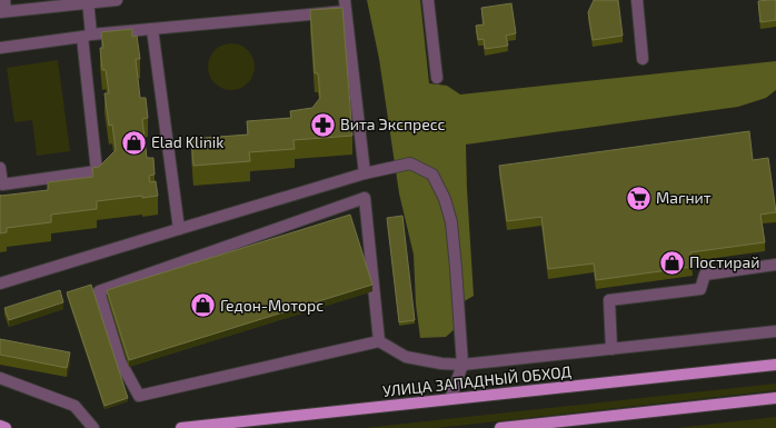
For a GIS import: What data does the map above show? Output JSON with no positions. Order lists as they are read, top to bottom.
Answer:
{
  "streets": {
    "main road": ["УЛИЦА ЗАПАДНЫЙ ОБХОД"]
  },
  "places": {
    "pharmacy": ["Вита Экспресс"],
    "shop": ["Elad Klinik", "Постирай", "Гедон-Моторс"],
    "supermarket": ["Магнит"]
  }
}
